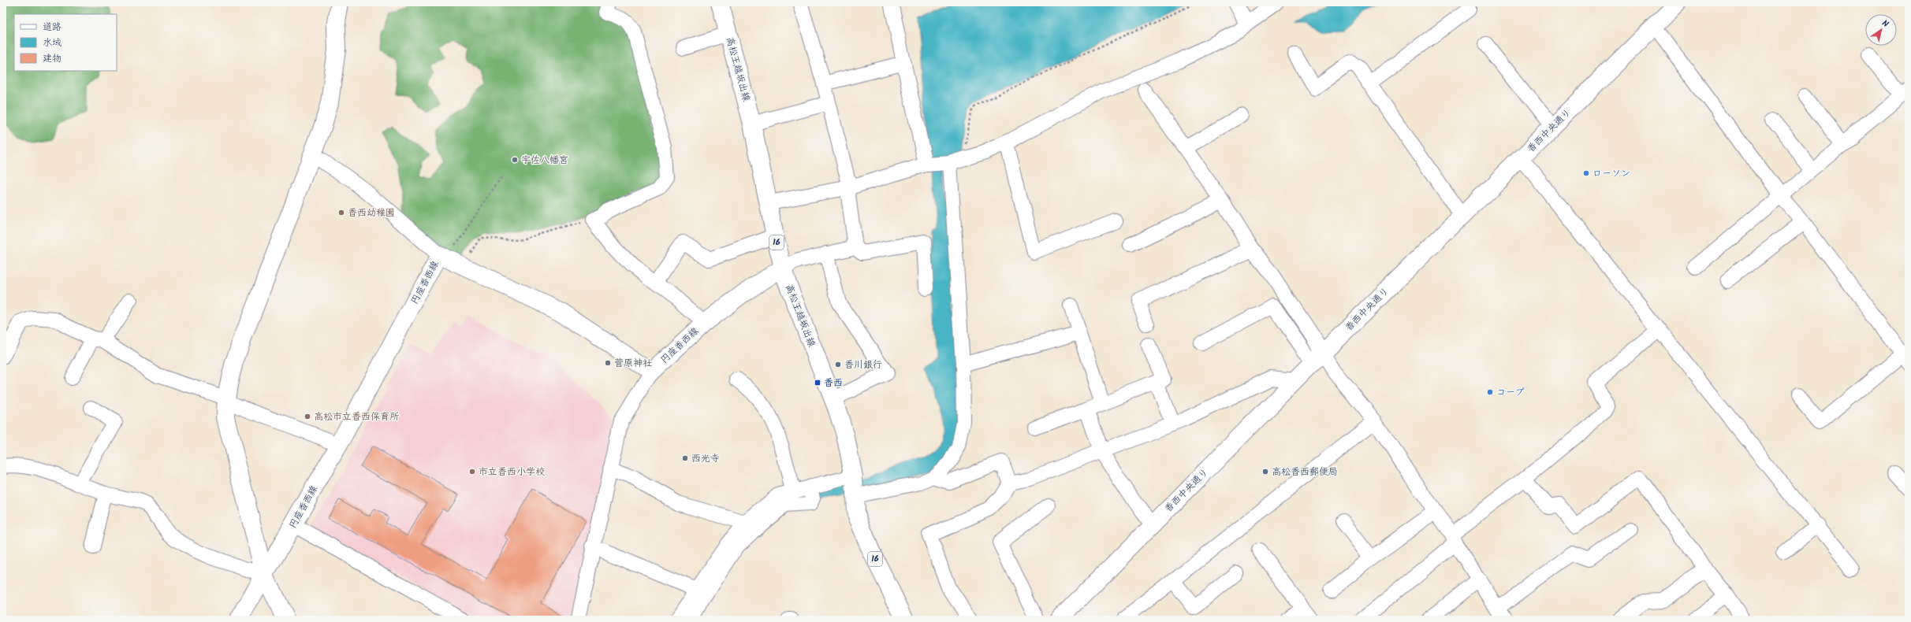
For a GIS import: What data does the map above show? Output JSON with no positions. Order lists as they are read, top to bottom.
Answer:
{
  "streets": {
    "street": [
      "高松王越坂出線",
      "香西中央通り",
      "16",
      "円座香西線"
    ]
  },
  "crossings": [
    ["高松王越坂出線", "円座香西線"]
  ],
  "places": {
    "other": [
      "宇佐八幡宮",
      "ローソン",
      "香西幼稚園",
      "菅原神社",
      "香川銀行",
      "コープ",
      "高松市立香西保育所",
      "西光寺",
      "市立香西小学校",
      "高松香西郵便局"
    ],
    "transit": ["香西"]
  },
  "legend": ["道路", "水域", "建物"],
  "north": "top right"
}
